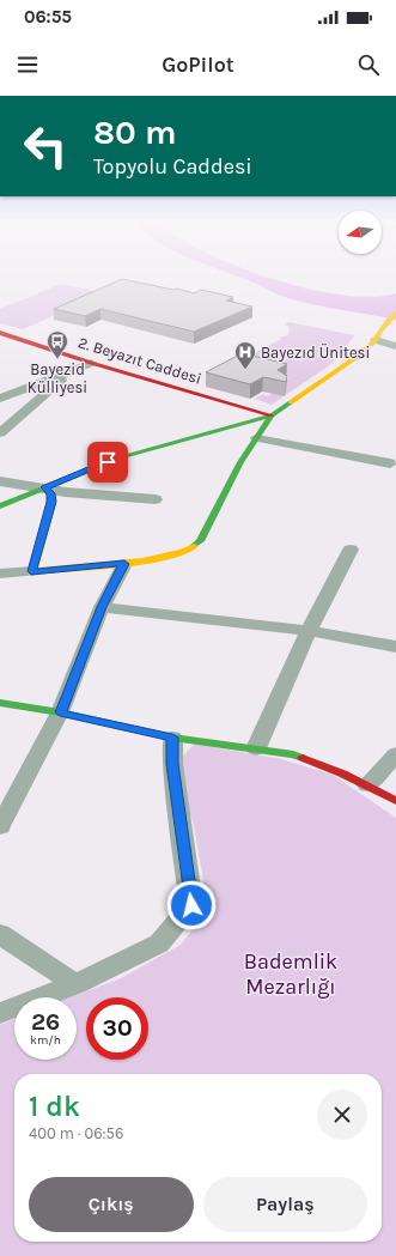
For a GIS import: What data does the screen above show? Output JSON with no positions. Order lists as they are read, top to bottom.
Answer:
{
  "streets": {
    "street": ["2. Beyazıt Caddesi"]
  },
  "parks": ["Bademlik Mezarlığı"],
  "places": {
    "bus stop": ["Bayezid Külliyesi"],
    "hospital": ["Bayezıd Ünitesi"]
  },
  "north": "left",
  "page": {
    "status": "06:55",
    "header": "GoPilot",
    "turn": ["80 m", "Topyolu Caddesi"],
    "speed": "26 km/h",
    "limit": "30",
    "heading": ["1 dk", "400 m · 06:56"],
    "buttons": ["Çıkış", "Paylaş"]
  }
}
